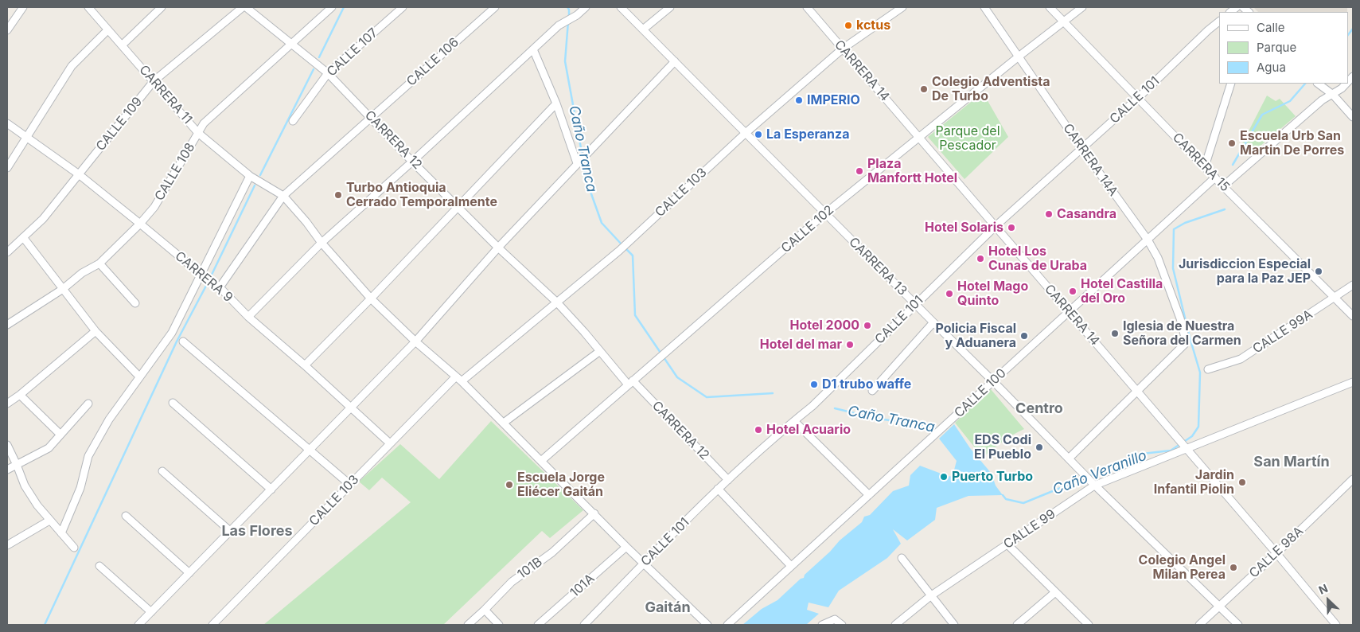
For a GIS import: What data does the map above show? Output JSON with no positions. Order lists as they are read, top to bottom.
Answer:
{
  "streets": {
    "street": [
      "CALLE 107",
      "CALLE 106",
      "CARRERA 14",
      "CARRERA 11",
      "CALLE 101",
      "CALLE 109",
      "CARRERA 12",
      "CARRERA 14A",
      "CARRERA 15",
      "CALLE 108",
      "CALLE 103",
      "CALLE 102",
      "CARRERA 13",
      "CARRERA 9",
      "CALLE 99A",
      "CALLE 100",
      "CALLE 99",
      "CALLE 98A",
      "101B",
      "101A"
    ]
  },
  "crossings": [
    ["CALLE 107", "CARRERA 12"],
    ["CALLE 106", "CARRERA 11"],
    ["CALLE 106", "CARRERA 12"],
    ["CALLE 106", "CARRERA 9"],
    ["CARRERA 14", "CALLE 101"],
    ["CARRERA 14", "CARRERA 14A"],
    ["CARRERA 14", "CALLE 103"],
    ["CARRERA 14", "CALLE 102"],
    ["CARRERA 14", "CALLE 100"],
    ["CARRERA 14", "CALLE 99"],
    ["CARRERA 14", "CALLE 98A"],
    ["CARRERA 11", "CALLE 101"],
    ["CARRERA 11", "CALLE 109"],
    ["CARRERA 11", "CALLE 108"],
    ["CARRERA 11", "CALLE 103"],
    ["CARRERA 11", "CALLE 102"],
    ["CARRERA 11", "101B"],
    ["CARRERA 11", "101A"],
    ["CALLE 101", "CARRERA 12"],
    ["CALLE 101", "CARRERA 14A"],
    ["CALLE 101", "CARRERA 15"],
    ["CALLE 101", "CARRERA 13"],
    ["CALLE 109", "CARRERA 9"],
    ["CARRERA 12", "CALLE 108"],
    ["CARRERA 12", "CALLE 103"],
    ["CARRERA 12", "CALLE 102"],
    ["CARRERA 14A", "CALLE 102"],
    ["CARRERA 14A", "CALLE 100"],
    ["CARRERA 15", "CALLE 102"],
    ["CARRERA 15", "CALLE 99A"],
    ["CARRERA 15", "CALLE 100"],
    ["CALLE 108", "CARRERA 9"],
    ["CALLE 103", "CARRERA 13"],
    ["CALLE 103", "CARRERA 9"],
    ["CALLE 102", "CARRERA 13"],
    ["CARRERA 13", "CALLE 100"],
    ["CARRERA 13", "CALLE 99"],
    ["CARRERA 13", "CALLE 98A"]
  ],
  "districts": [
    "Centro",
    "San Martín",
    "Las Flores",
    "Gaitán"
  ],
  "water": ["Caño Tranca", "Caño Veranillo"],
  "parks": ["Parque del Pescador"],
  "places": [
    "kctus",
    "Colegio Adventista De Turbo",
    "IMPERIO",
    "La Esperanza",
    "Escuela Urb San Martin De Porres",
    "Plaza Manfortt Hotel",
    "Turbo Antioquia Cerrado Temporalmente",
    "Casandra",
    "Hotel Solaris",
    "Hotel Los Cunas de Uraba",
    "Jurisdiccion Especial para la Paz JEP",
    "Hotel Castilla del Oro",
    "Hotel Mago Quinto",
    "Hotel 2000",
    "Iglesia de Nuestra Señora del Carmen",
    "Policia Fiscal y Aduanera",
    "Hotel del mar",
    "D1 trubo waffe",
    "Hotel Acuario",
    "EDS Codi El Pueblo",
    "Puerto Turbo",
    "Jardin Infantil Piolin",
    "Escuela Jorge Eliécer Gaitán",
    "Colegio Angel Milan Perea"
  ],
  "legend": ["Calle", "Parque", "Agua"],
  "north": "top left"
}
